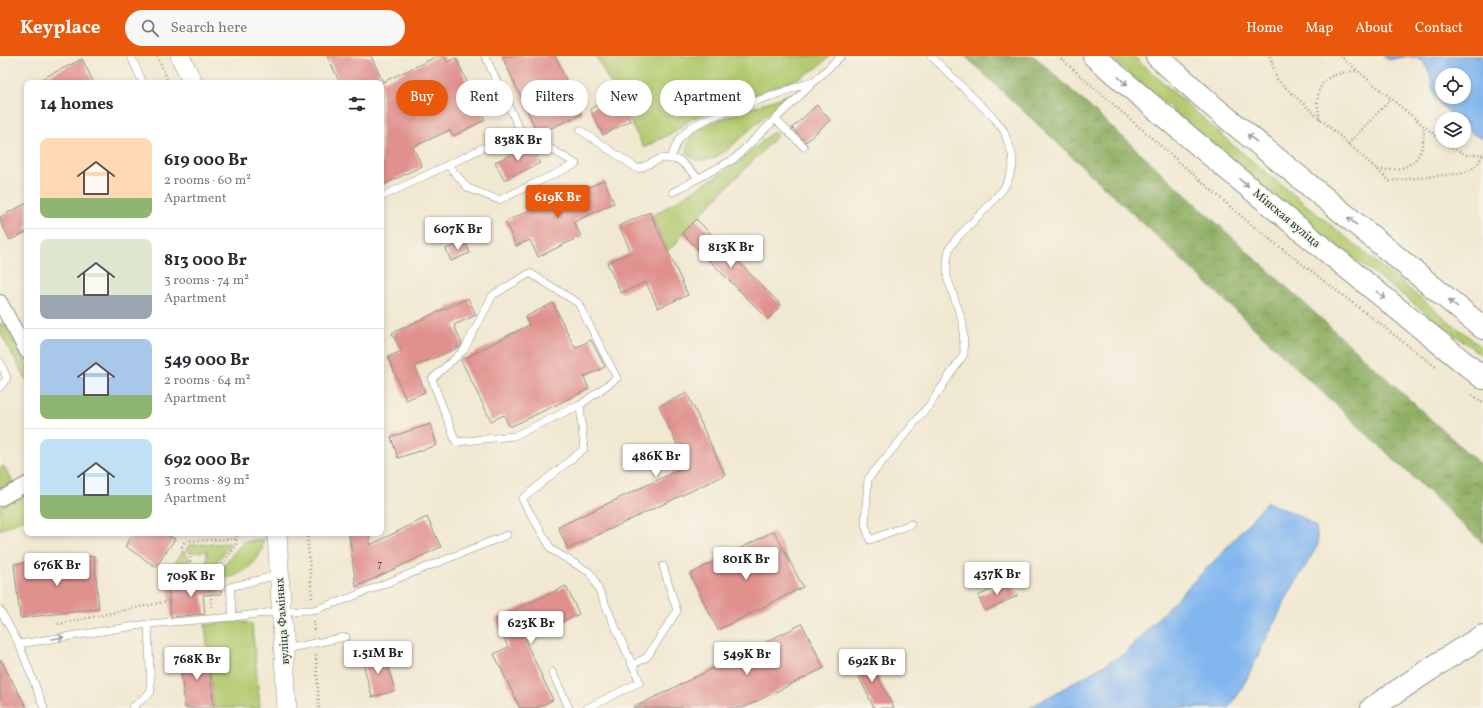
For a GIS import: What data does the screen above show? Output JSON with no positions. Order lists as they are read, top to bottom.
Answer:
{
  "streets": {
    "main road": ["Мінская вуліца", "вуліца Фаміных"]
  },
  "house_numbers": ["7"],
  "page": {
    "header": "Keyplace",
    "search": "Search here",
    "nav": [
      "Home",
      "Map",
      "About",
      "Contact"
    ],
    "chip": [
      "Buy",
      "Rent",
      "Filters",
      "New",
      "Apartment"
    ],
    "heading": "14 homes",
    "price": [
      "838K Br",
      "619K Br",
      "607K Br",
      "813K Br",
      "486K Br",
      "801K Br",
      "676K Br",
      "437K Br",
      "709K Br",
      "623K Br",
      "1.51M Br",
      "549K Br",
      "768K Br",
      "692K Br"
    ],
    "list": [
      {
        "name": "619 000 Br",
        "note": "2 rooms · 60 m² · Apartment"
      },
      {
        "name": "813 000 Br",
        "note": "3 rooms · 74 m² · Apartment"
      },
      {
        "name": "549 000 Br",
        "note": "2 rooms · 64 m² · Apartment"
      },
      {
        "name": "692 000 Br",
        "note": "3 rooms · 89 m² · Apartment"
      }
    ]
  }
}
